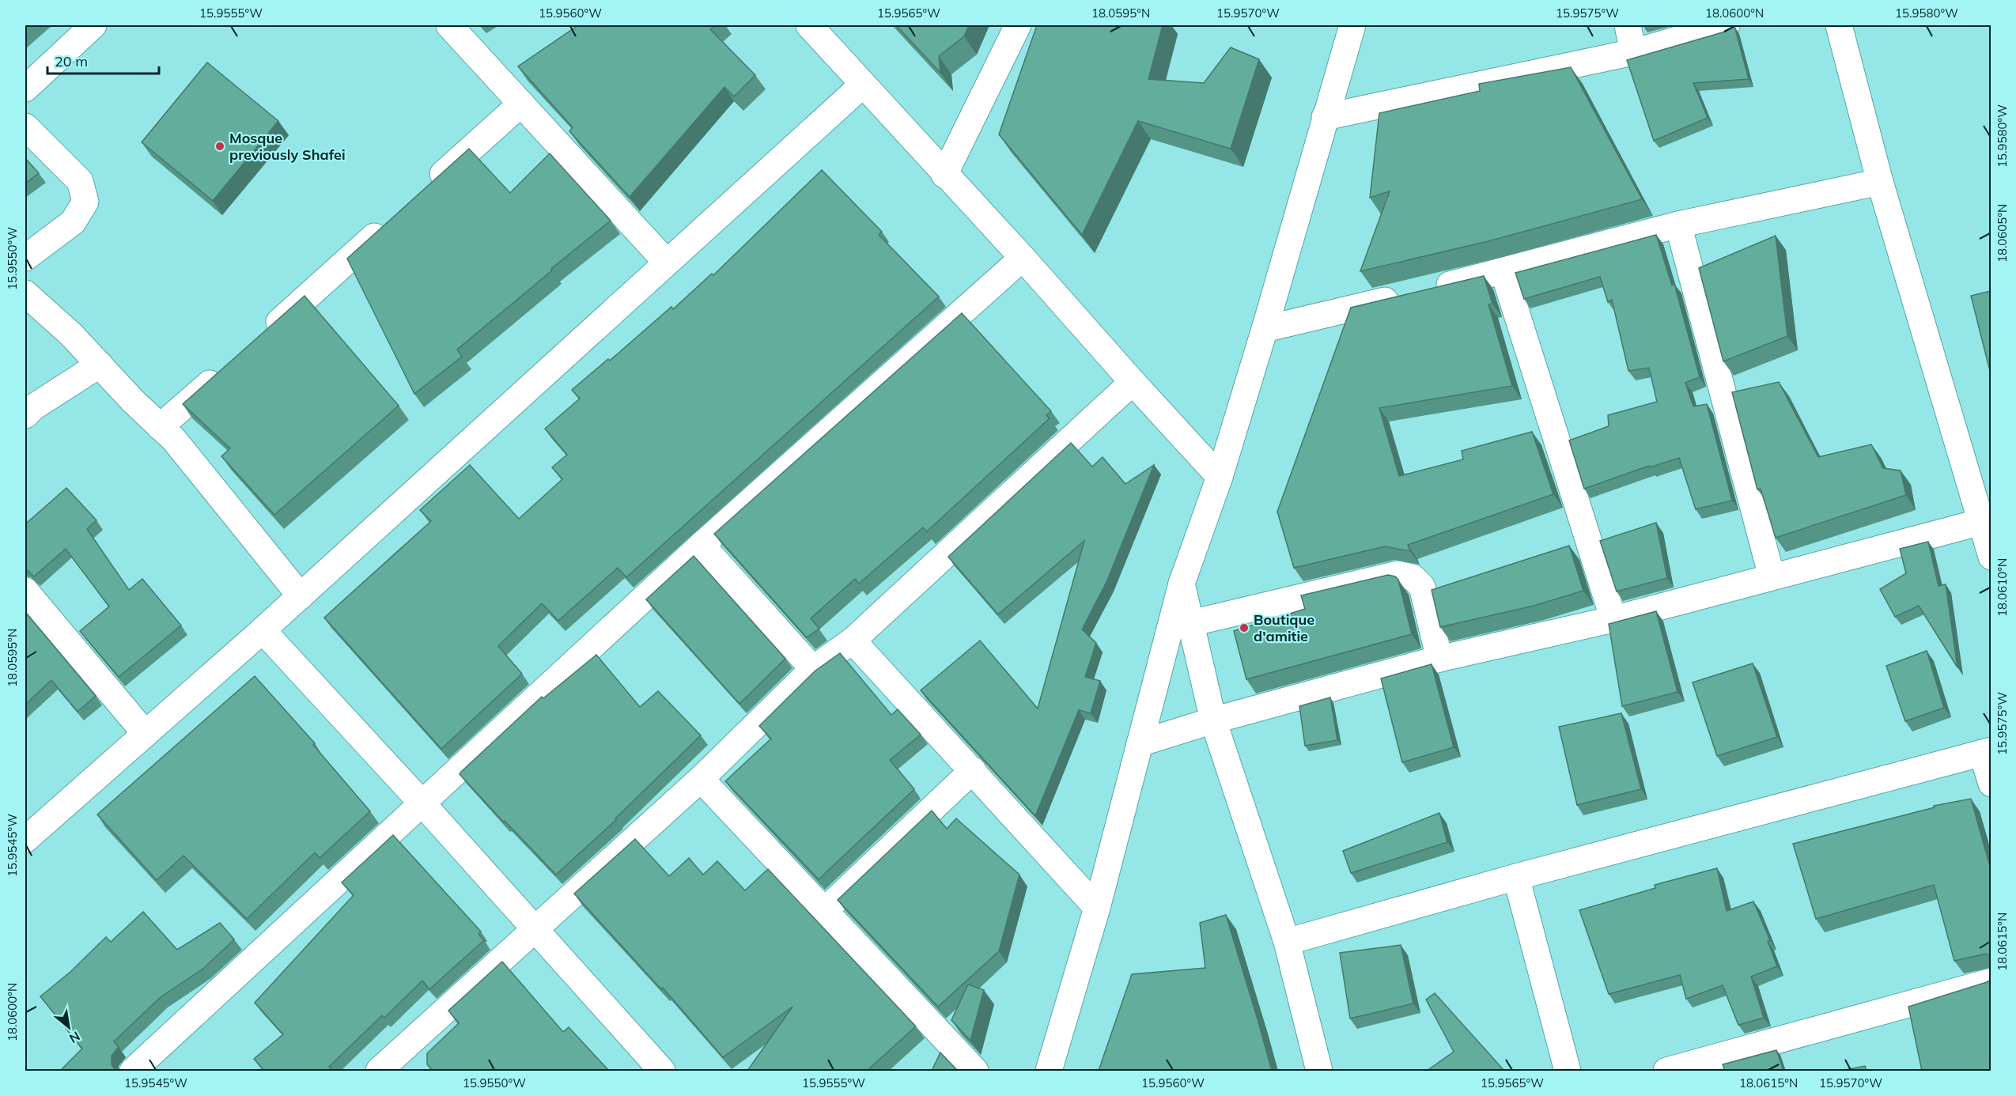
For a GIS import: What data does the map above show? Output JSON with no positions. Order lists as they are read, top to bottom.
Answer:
{
  "places": ["Mosque previously Shafei", "Boutique d'amitie"],
  "scale_bar": "20 m",
  "north": "bottom right",
  "coordinates": [
    "15.9555°W",
    "15.9560°W",
    "15.9565°W",
    "18.0595°N",
    "15.9570°W",
    "15.9575°W",
    "18.0600°N",
    "15.9580°W",
    "18.0605°N",
    "15.9550°W",
    "18.0610°N",
    "15.9545°W",
    "18.0615°N"
  ]
}
